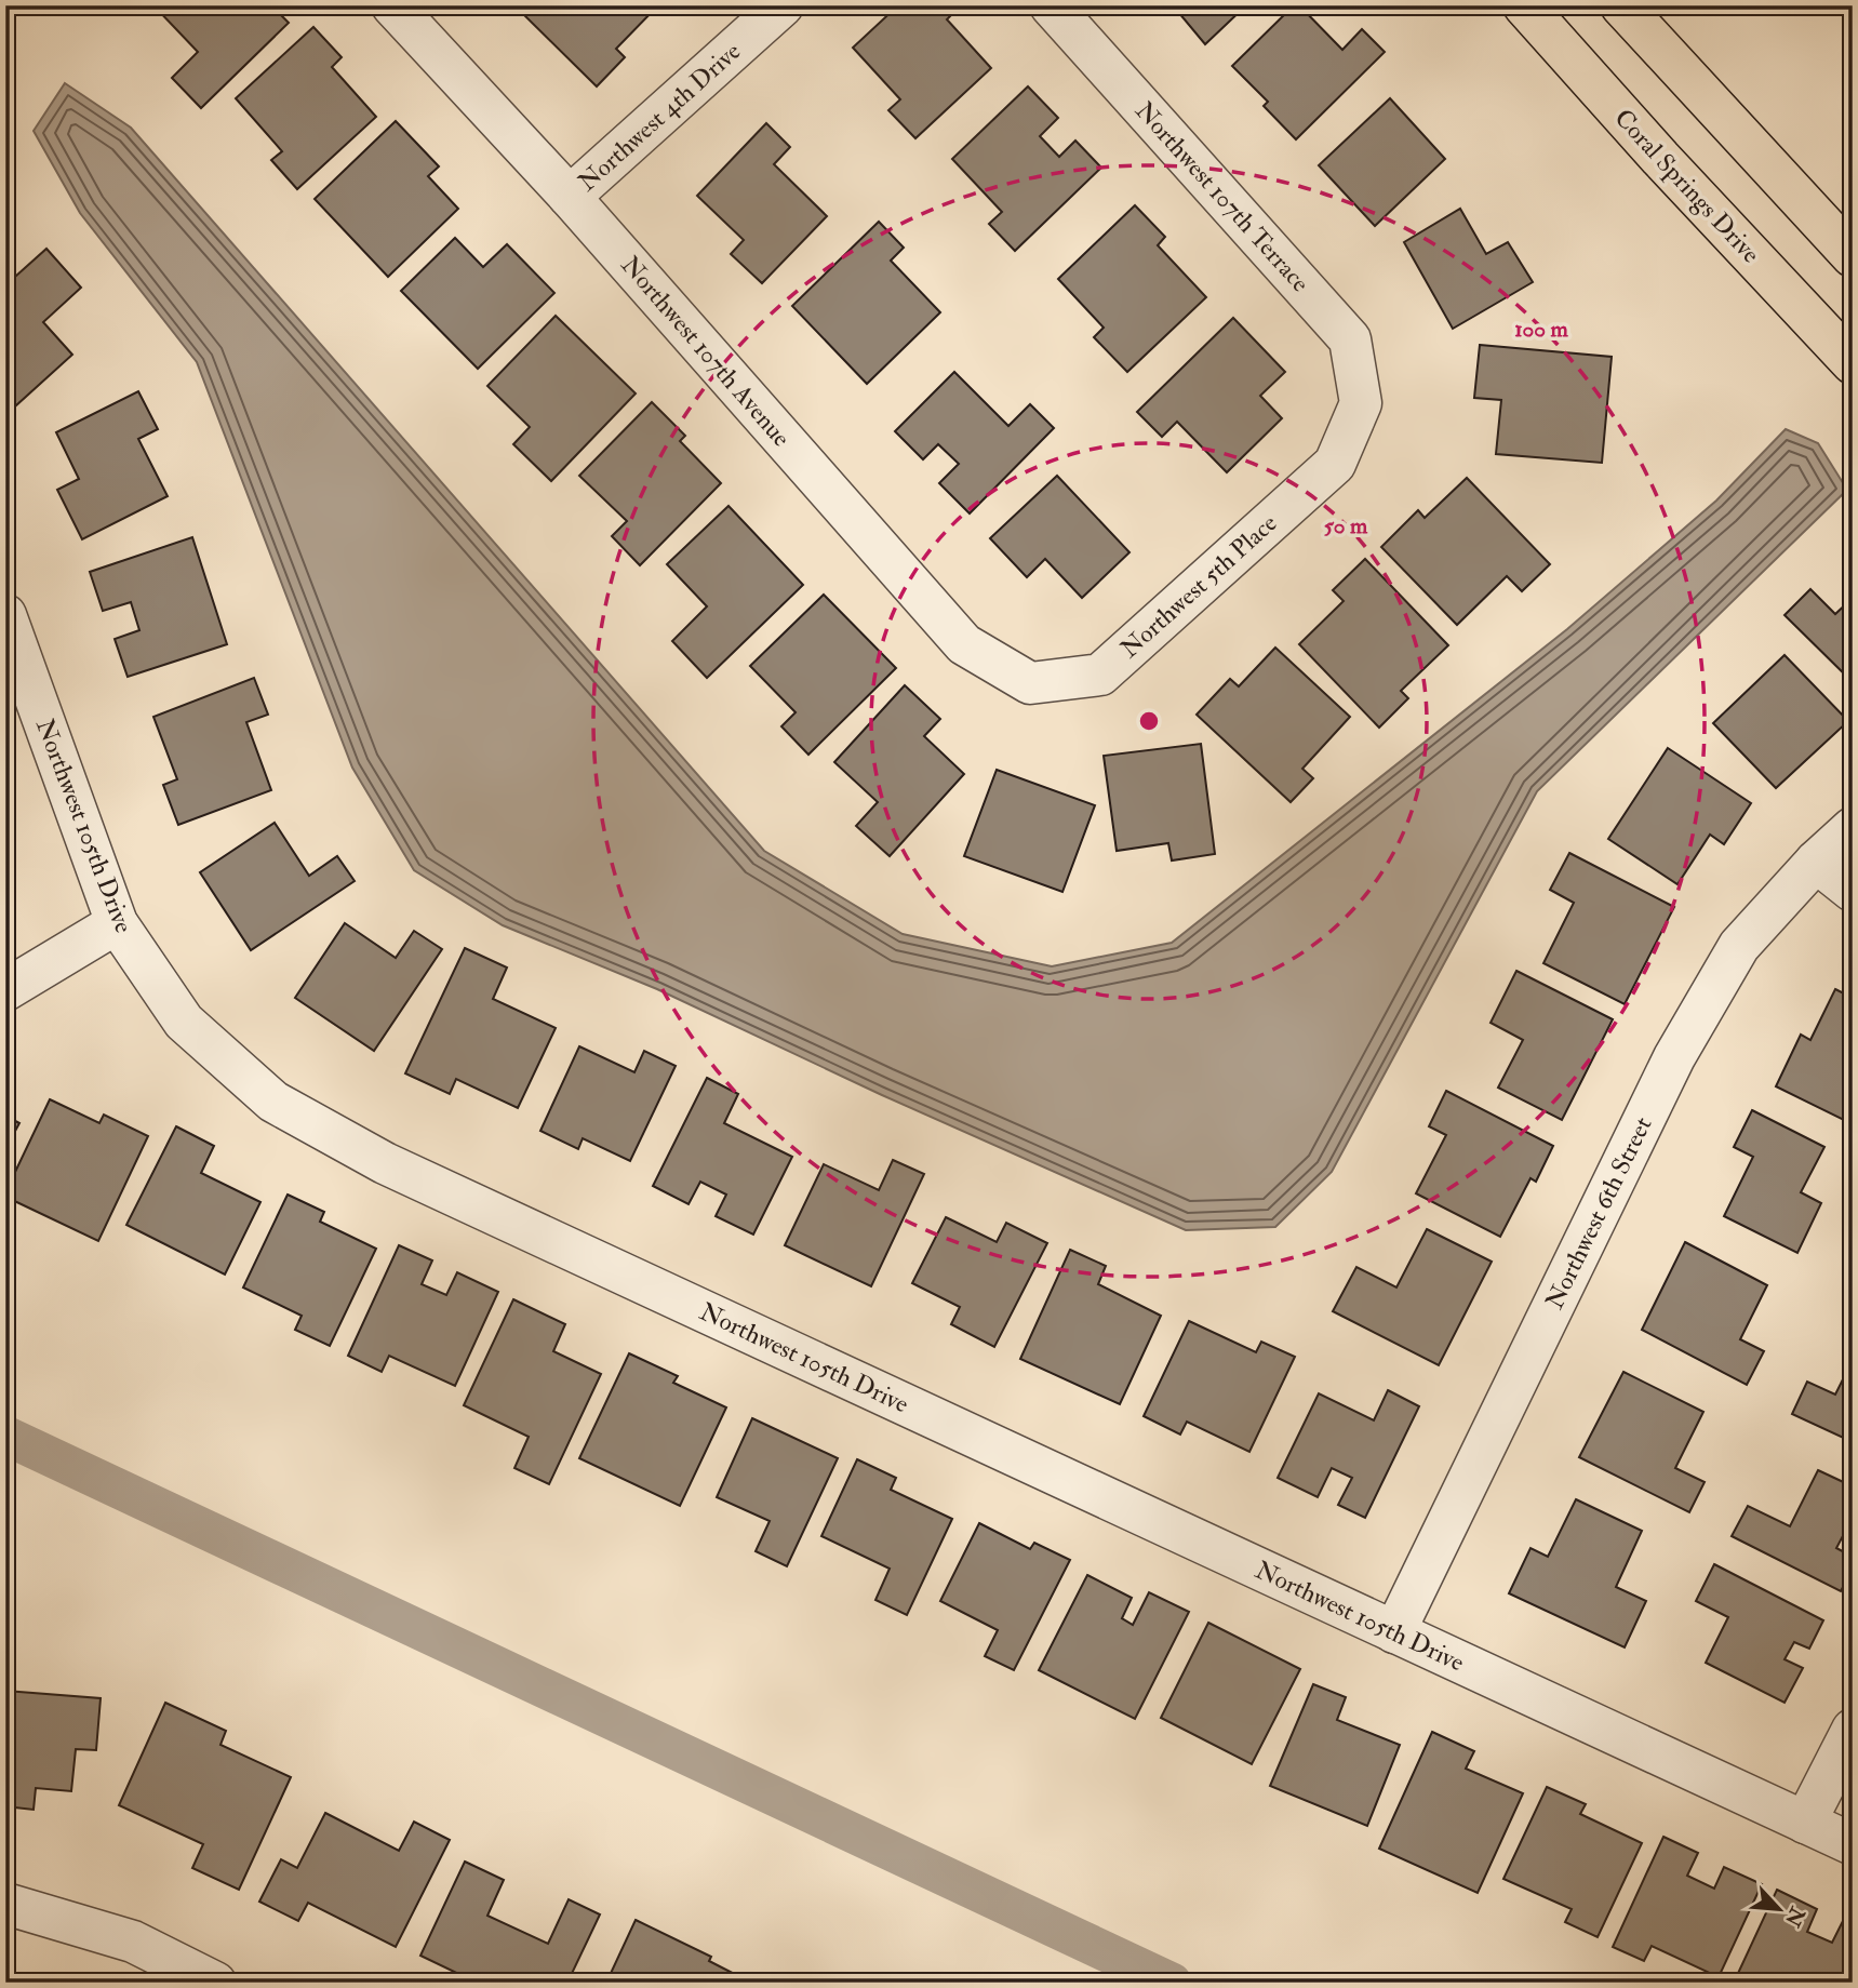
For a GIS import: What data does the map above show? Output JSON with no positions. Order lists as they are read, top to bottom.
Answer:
{
  "streets": {
    "main road": ["Coral Springs Drive"],
    "street": [
      "Northwest 4th Drive",
      "Northwest 107th Terrace",
      "Northwest 107th Avenue",
      "Northwest 5th Place",
      "Northwest 105th Drive",
      "Northwest 6th Street"
    ]
  },
  "crossings": [
    ["Northwest 4th Drive", "Northwest 107th Avenue"],
    ["Northwest 107th Terrace", "Northwest 5th Place"],
    ["Northwest 107th Avenue", "Northwest 5th Place"],
    ["Northwest 105th Drive", "Northwest 6th Street"]
  ],
  "north": "bottom right",
  "rings": ["100 m", "50 m"]
}
